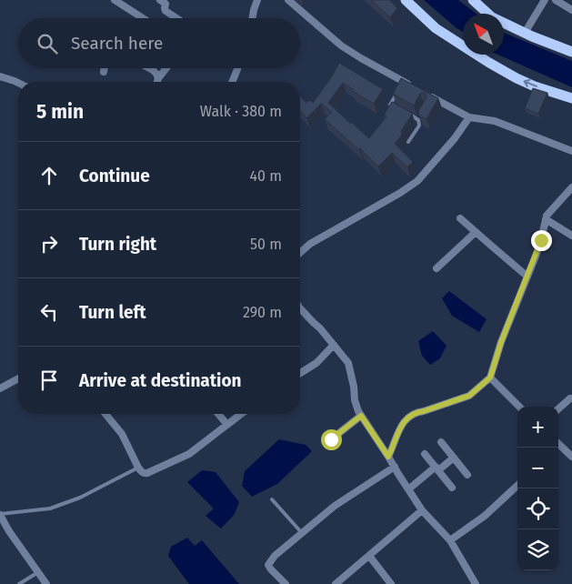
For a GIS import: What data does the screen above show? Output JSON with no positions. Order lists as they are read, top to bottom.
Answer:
{
  "north": "top left",
  "page": {
    "search": "Search here",
    "heading": ["5 min", "Walk · 380 m"],
    "list": [
      ["Continue", "40 m"],
      ["Turn right", "50 m"],
      ["Turn left", "290 m"],
      "Arrive at destination"
    ],
    "map_buttons": ["+", "−"]
  }
}
